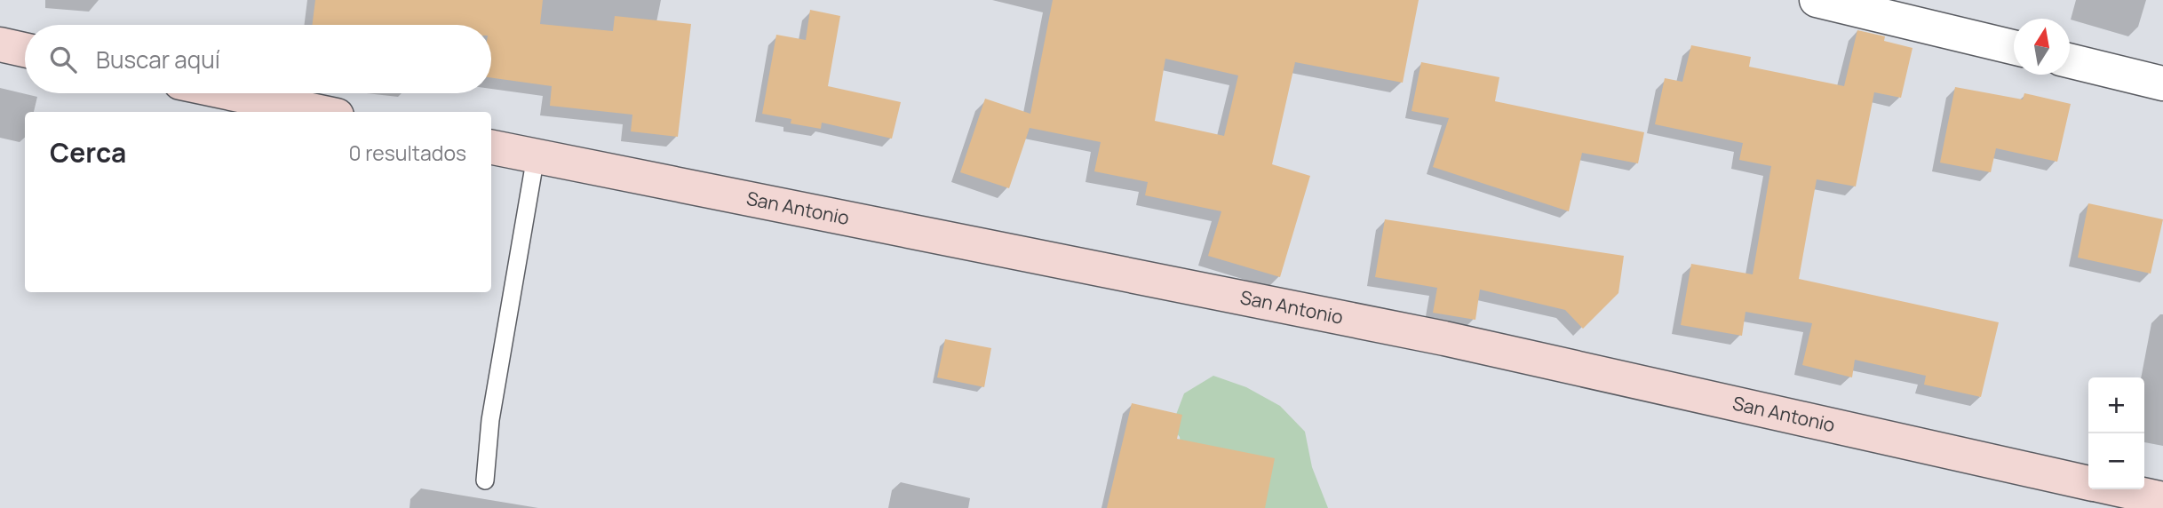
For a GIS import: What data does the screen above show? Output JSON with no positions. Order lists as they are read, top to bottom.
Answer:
{
  "streets": {
    "street": ["San Antonio"]
  },
  "north": "top",
  "page": {
    "search": "Buscar aquí",
    "heading": ["Cerca", "0 resultados"],
    "map_buttons": ["+", "−"]
  }
}
